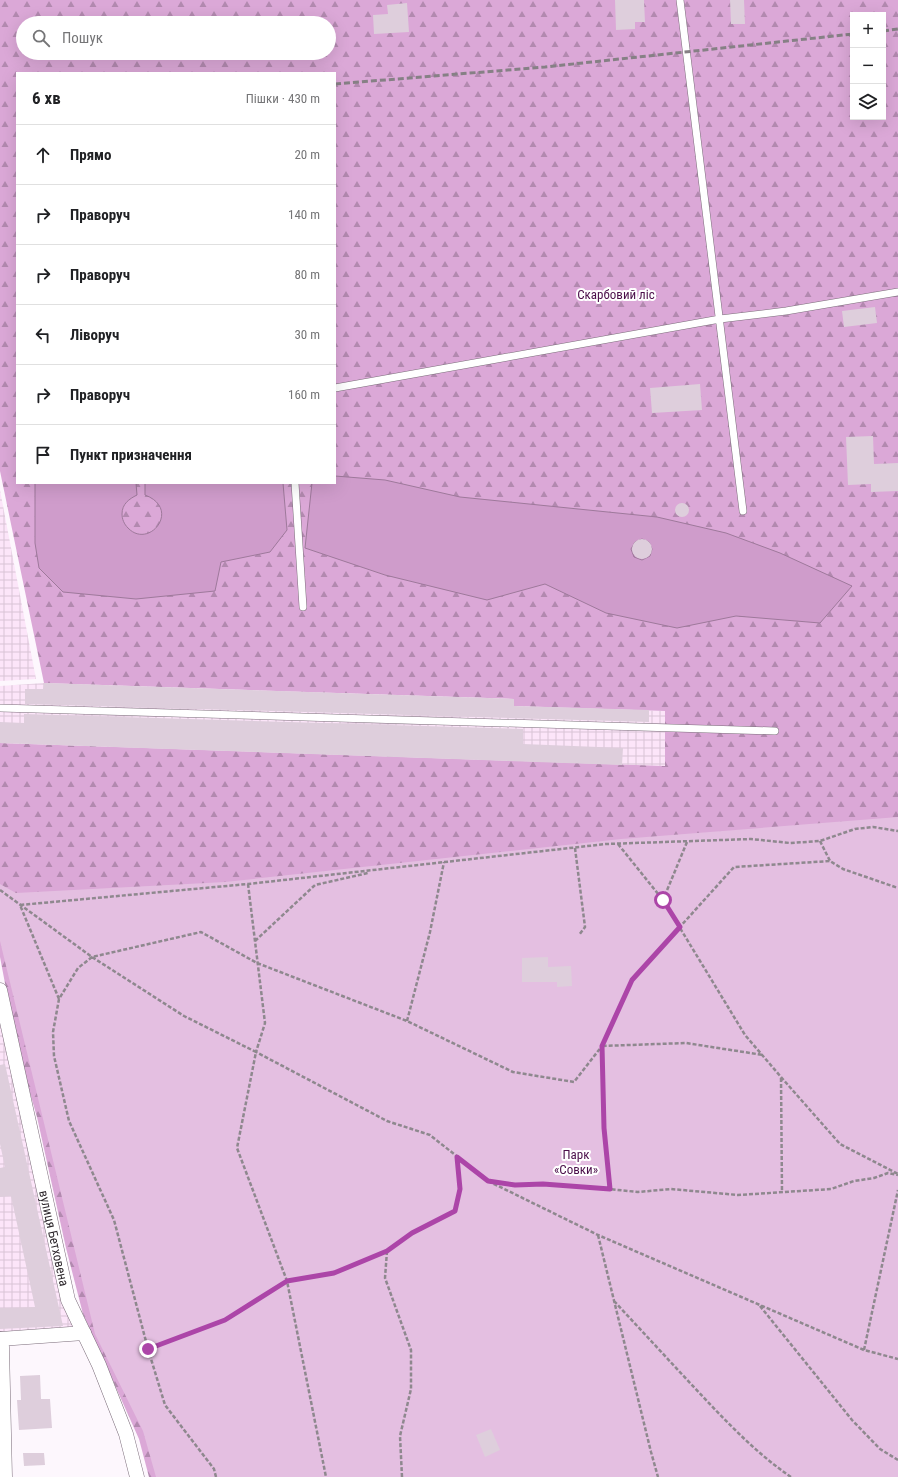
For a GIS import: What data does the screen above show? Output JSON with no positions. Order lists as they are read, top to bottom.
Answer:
{
  "streets": {
    "street": ["вулиця Бетховена"]
  },
  "parks": ["Скарбовий ліс", "Парк «Совки»"],
  "page": {
    "map_buttons": ["+", "−"],
    "search": "Пошук",
    "heading": ["6 хв", "Пішки · 430 m"],
    "list": [
      ["Прямо", "20 m"],
      ["Праворуч", "140 m"],
      ["Праворуч", "80 m"],
      ["Ліворуч", "30 m"],
      ["Праворуч", "160 m"],
      "Пункт призначення"
    ]
  }
}
